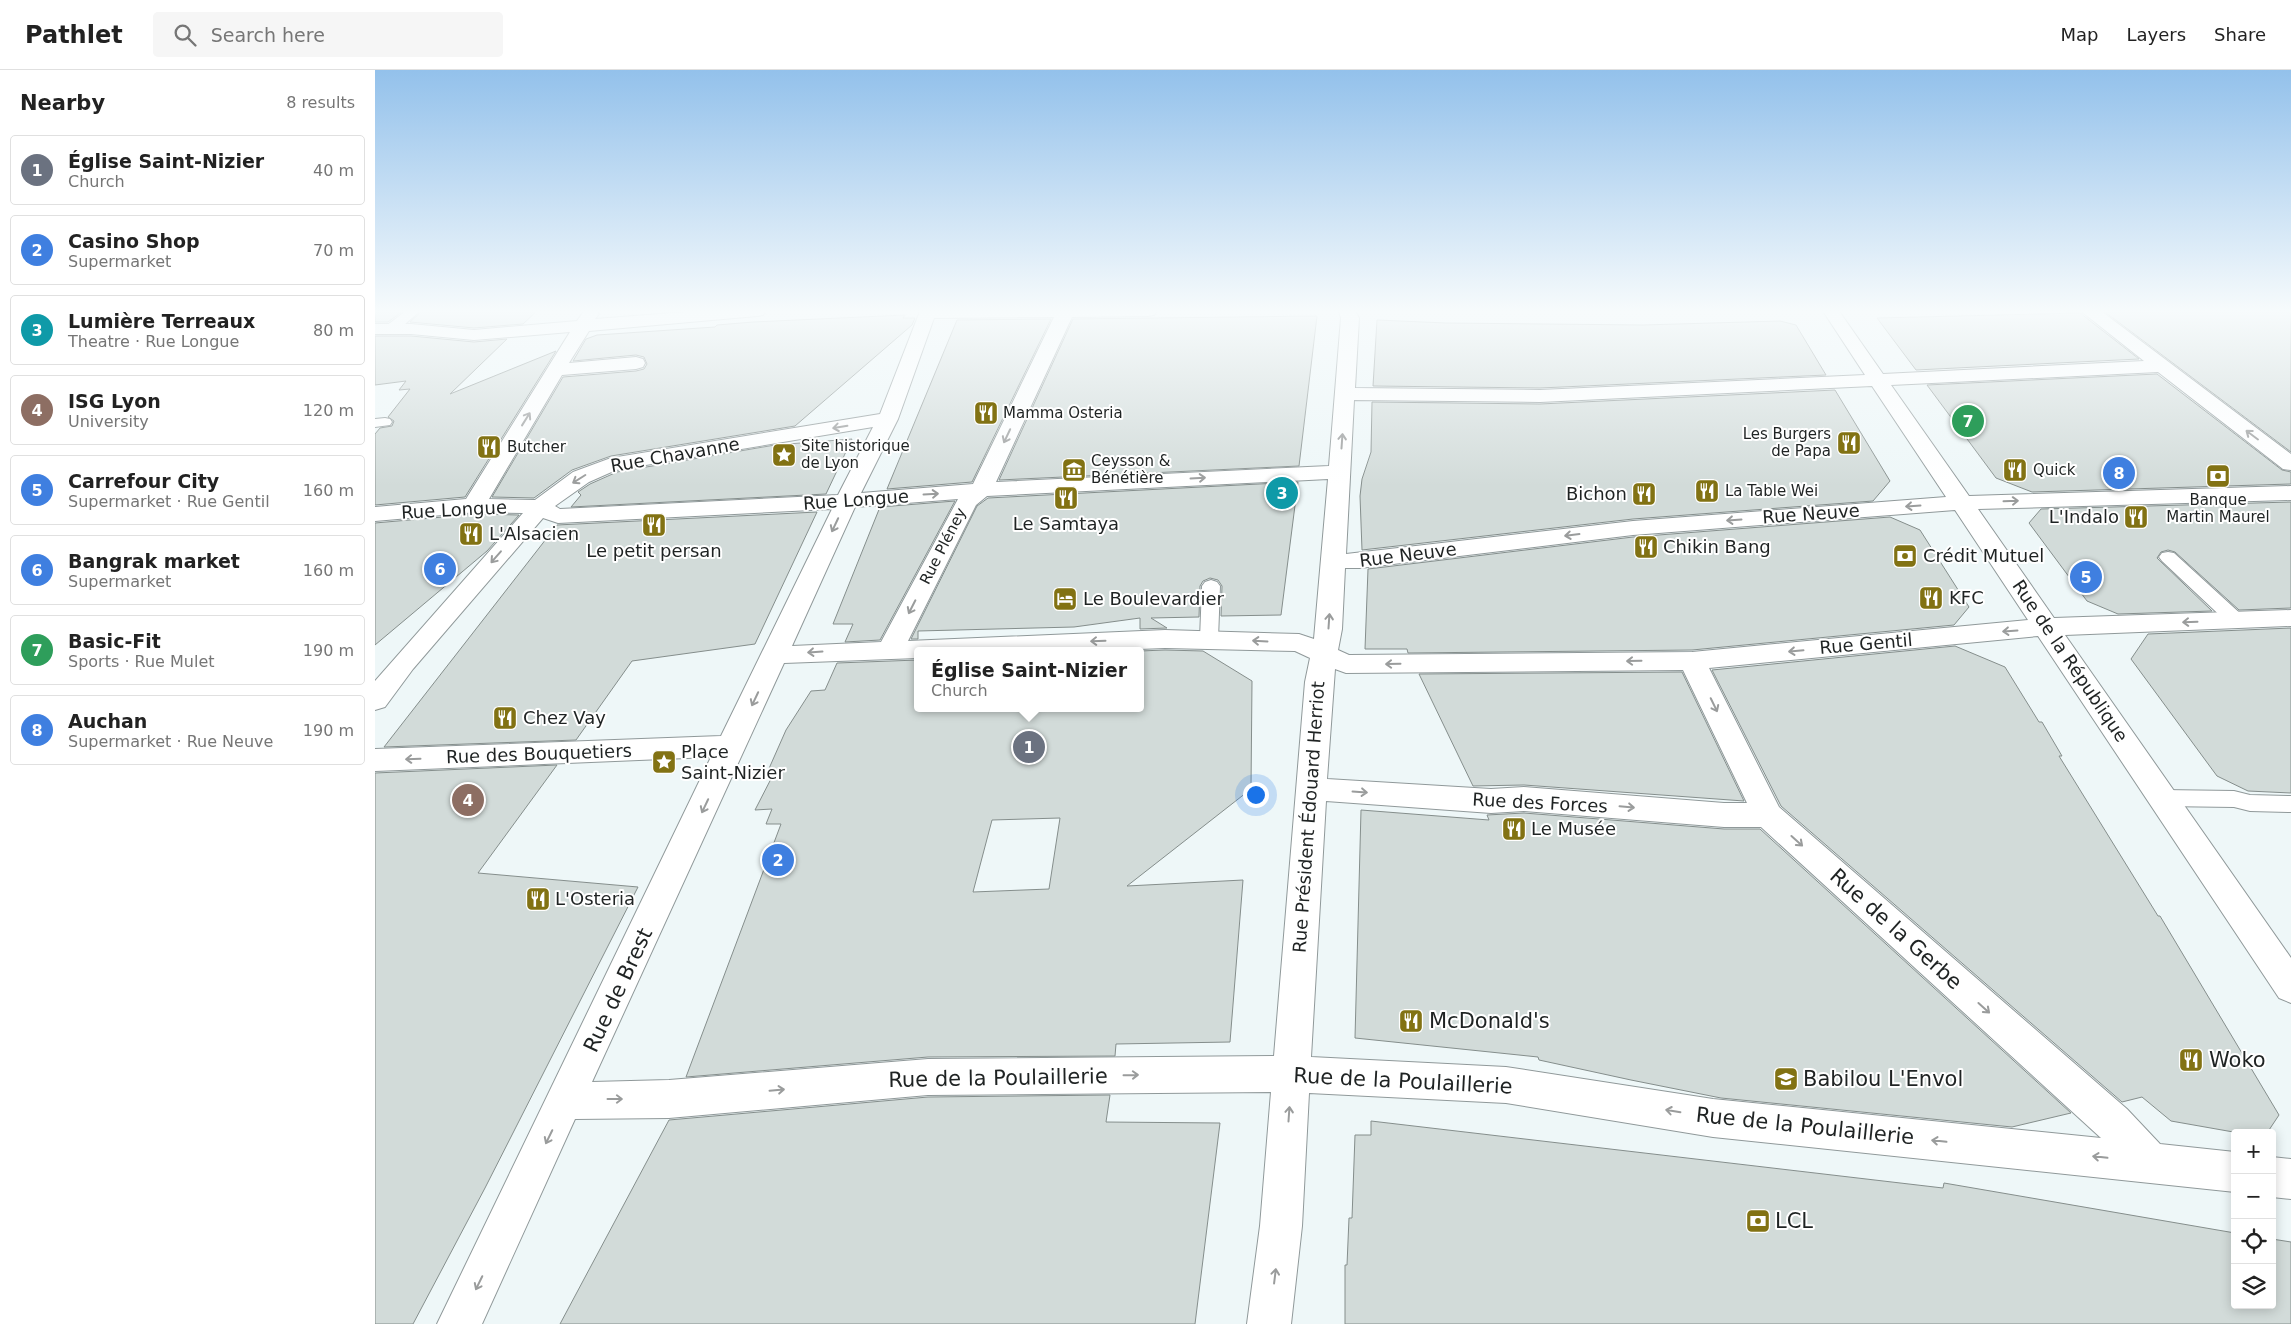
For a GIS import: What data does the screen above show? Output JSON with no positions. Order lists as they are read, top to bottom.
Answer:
{
  "streets": {
    "street": [
      "Rue Chavanne",
      "Rue Longue",
      "Rue Neuve",
      "Rue Pléney",
      "Rue Gentil",
      "Rue de la République",
      "Rue des Bouquetiers",
      "Rue des Forces",
      "Rue Président Édouard Herriot",
      "Rue de la Gerbe",
      "Rue de Brest",
      "Rue de la Poulaillerie"
    ]
  },
  "crossings": [
    ["Rue Chavanne", "Rue Longue"],
    ["Rue Chavanne", "Rue de Brest"],
    ["Rue Longue", "Rue Pléney"],
    ["Rue Longue", "Rue Président Édouard Herriot"],
    ["Rue Longue", "Rue de Brest"],
    ["Rue Neuve", "Rue de la République"],
    ["Rue Neuve", "Rue Président Édouard Herriot"],
    ["Rue Pléney", "Rue Gentil"],
    ["Rue Gentil", "Rue de la République"],
    ["Rue Gentil", "Rue Président Édouard Herriot"],
    ["Rue Gentil", "Rue de la Gerbe"],
    ["Rue Gentil", "Rue de Brest"],
    ["Rue des Bouquetiers", "Rue de Brest"],
    ["Rue des Forces", "Rue Président Édouard Herriot"],
    ["Rue des Forces", "Rue de la Gerbe"],
    ["Rue Président Édouard Herriot", "Rue de la Poulaillerie"],
    ["Rue de la Gerbe", "Rue de la Poulaillerie"],
    ["Rue de Brest", "Rue de la Poulaillerie"]
  ],
  "one_way": [
    "Rue Chavanne",
    "Rue Longue",
    "Rue Pléney",
    "Rue Gentil",
    "Rue des Bouquetiers",
    "Rue des Forces",
    "Rue Président Édouard Herriot",
    "Rue de la Gerbe",
    "Rue de Brest"
  ],
  "places": {
    "restaurant": [
      "Mamma Osteria",
      "Les Burgers de Papa",
      "Butcher",
      "Quick",
      "La Table Wei",
      "Bichon",
      "Le Samtaya",
      "L'Indalo",
      "Le petit persan",
      "L'Alsacien",
      "Chikin Bang",
      "KFC",
      "Chez Vay",
      "Le Musée",
      "L'Osteria",
      "McDonald's",
      "Woko"
    ],
    "place": ["Site historique de Lyon", "Place Saint-Nizier"],
    "museum": ["Ceysson & Bénétière"],
    "bank": ["Banque Martin Maurel", "Crédit Mutuel", "LCL"],
    "hotel": ["Le Boulevardier"],
    "school or university": ["Babilou L'Envol"]
  },
  "page": {
    "header": "Pathlet",
    "search": "Search here",
    "nav": ["Map", "Layers", "Share"],
    "heading": ["Nearby", "8 results"],
    "list": [
      {
        "mark": "1",
        "name": "Église Saint-Nizier",
        "note": "Church",
        "value": "40 m"
      },
      {
        "mark": "2",
        "name": "Casino Shop",
        "note": "Supermarket",
        "value": "70 m"
      },
      {
        "mark": "3",
        "name": "Lumière Terreaux",
        "note": "Theatre · Rue Longue",
        "value": "80 m"
      },
      {
        "mark": "4",
        "name": "ISG Lyon",
        "note": "University",
        "value": "120 m"
      },
      {
        "mark": "5",
        "name": "Carrefour City",
        "note": "Supermarket · Rue Gentil",
        "value": "160 m"
      },
      {
        "mark": "6",
        "name": "Bangrak market",
        "note": "Supermarket",
        "value": "160 m"
      },
      {
        "mark": "7",
        "name": "Basic-Fit",
        "note": "Sports · Rue Mulet",
        "value": "190 m"
      },
      {
        "mark": "8",
        "name": "Auchan",
        "note": "Supermarket · Rue Neuve",
        "value": "190 m"
      }
    ],
    "pins": [
      "7",
      "8",
      "3",
      "6",
      "5",
      "1",
      "4",
      "2"
    ],
    "popup": ["Église Saint-Nizier", "Church"],
    "map_buttons": ["+", "−"]
  }
}
